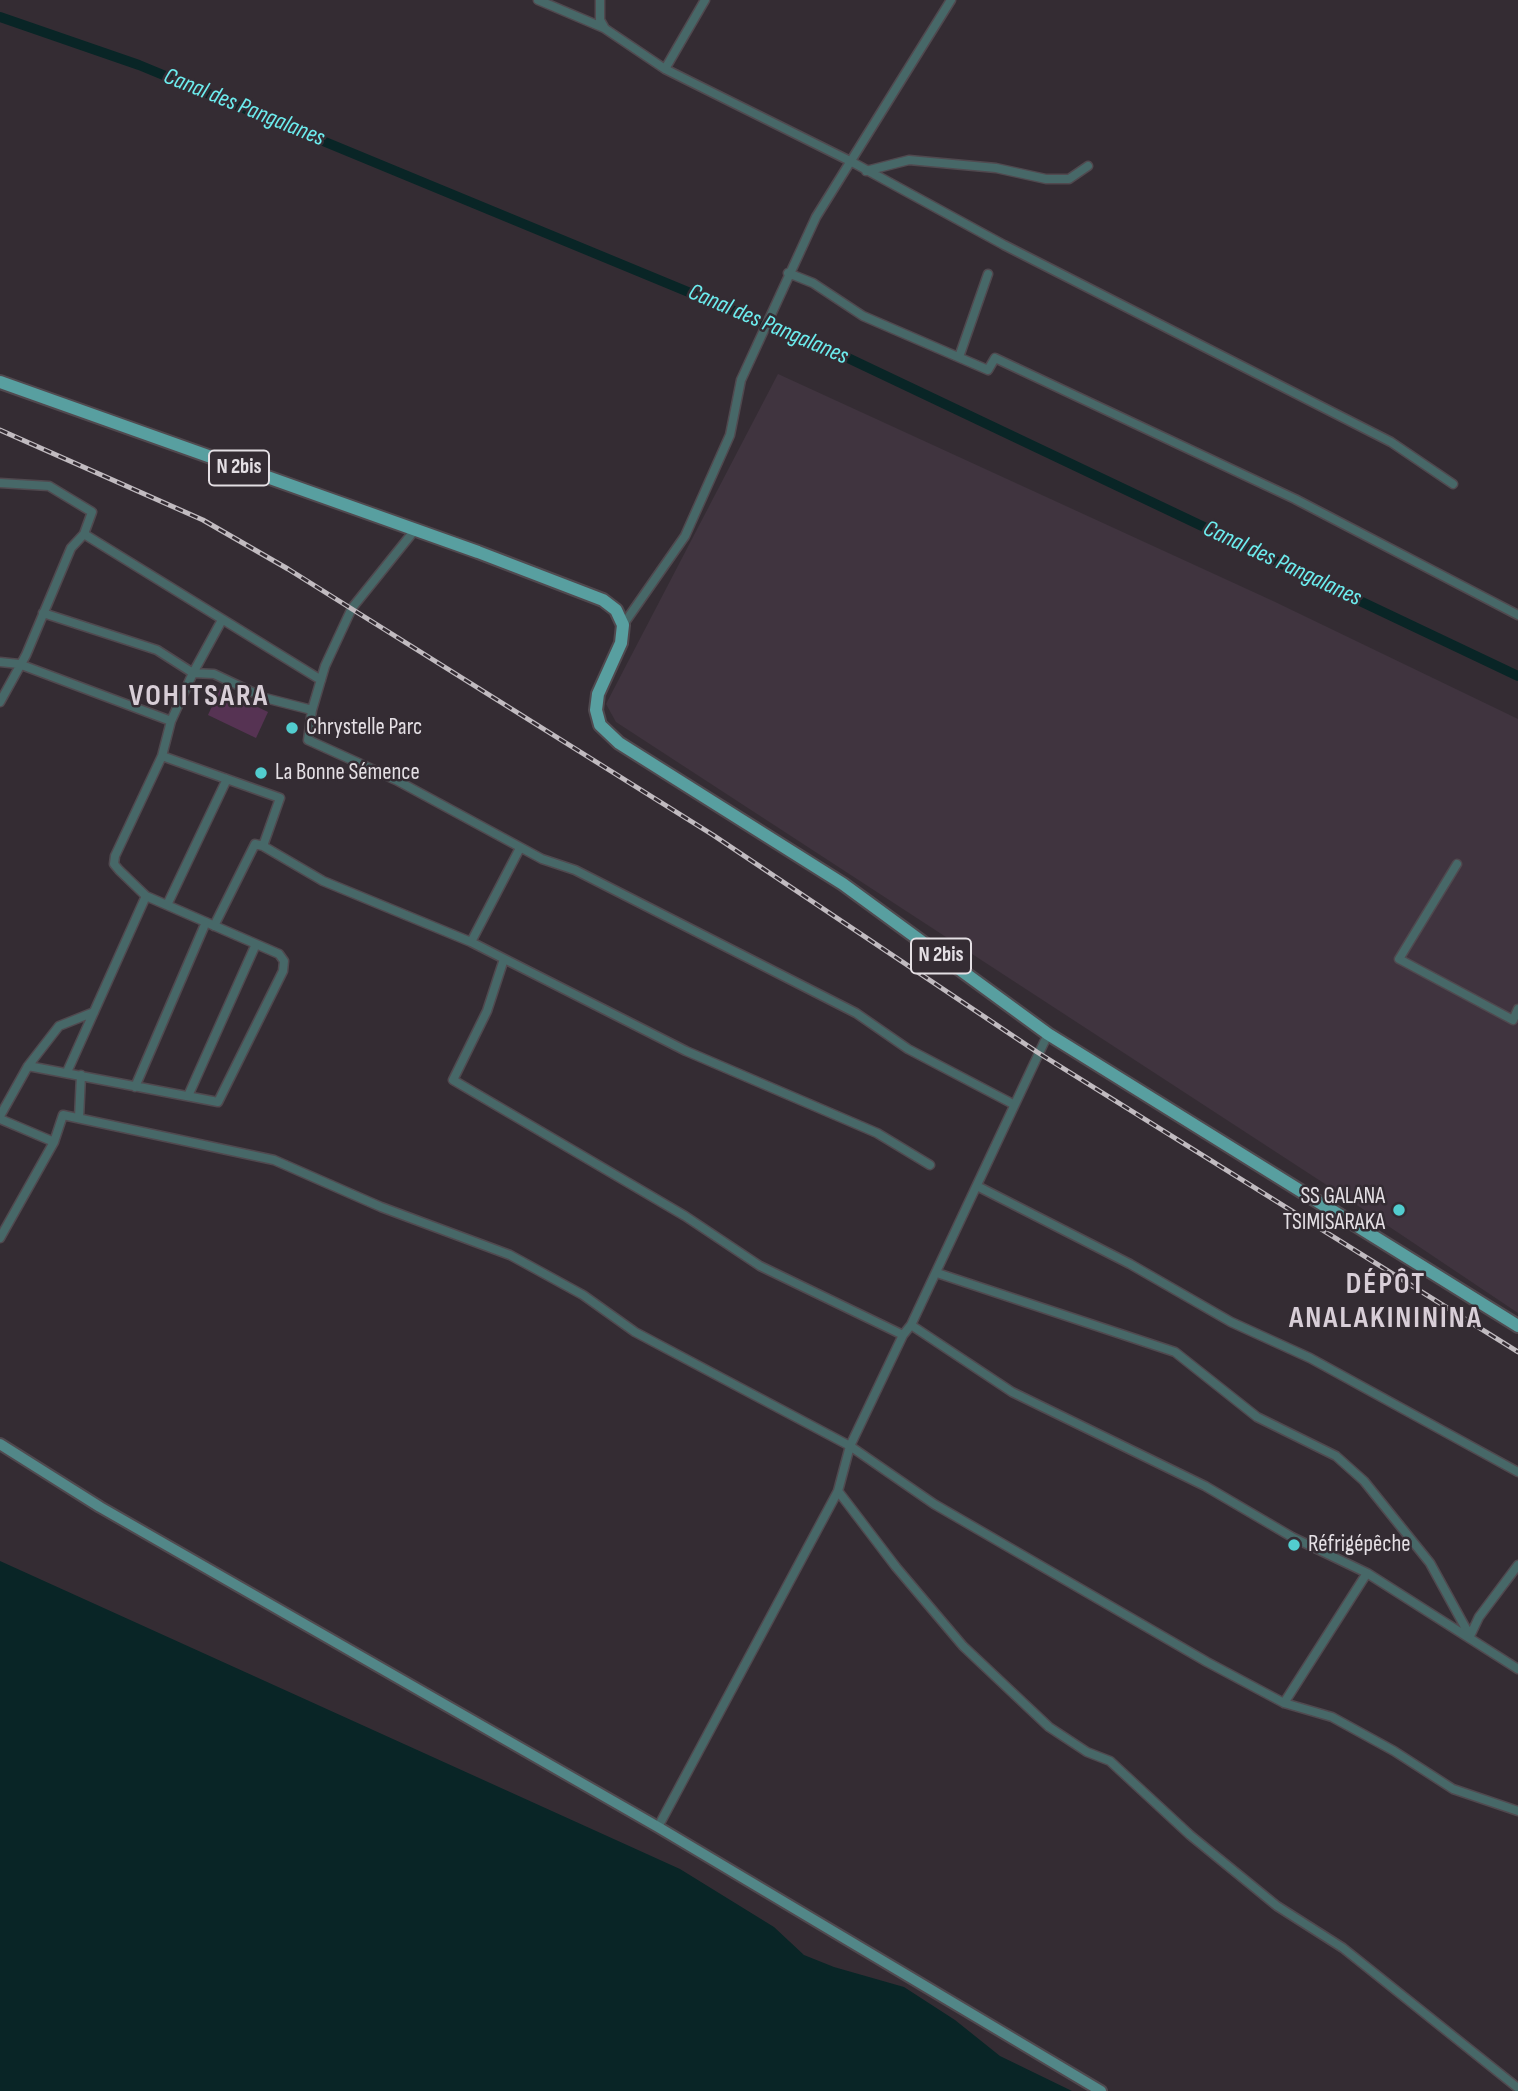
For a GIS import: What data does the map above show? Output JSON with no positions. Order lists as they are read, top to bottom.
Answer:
{
  "streets": {
    "main road": ["N 2bis"]
  },
  "districts": ["VOHITSARA", "DÉPÔT ANALAKINININA"],
  "water": ["Canal des Pangalanes"],
  "places": [
    "Chrystelle Parc",
    "La Bonne Sémence",
    "SS GALANA TSIMISARAKA",
    "Réfrigépêche"
  ]
}
